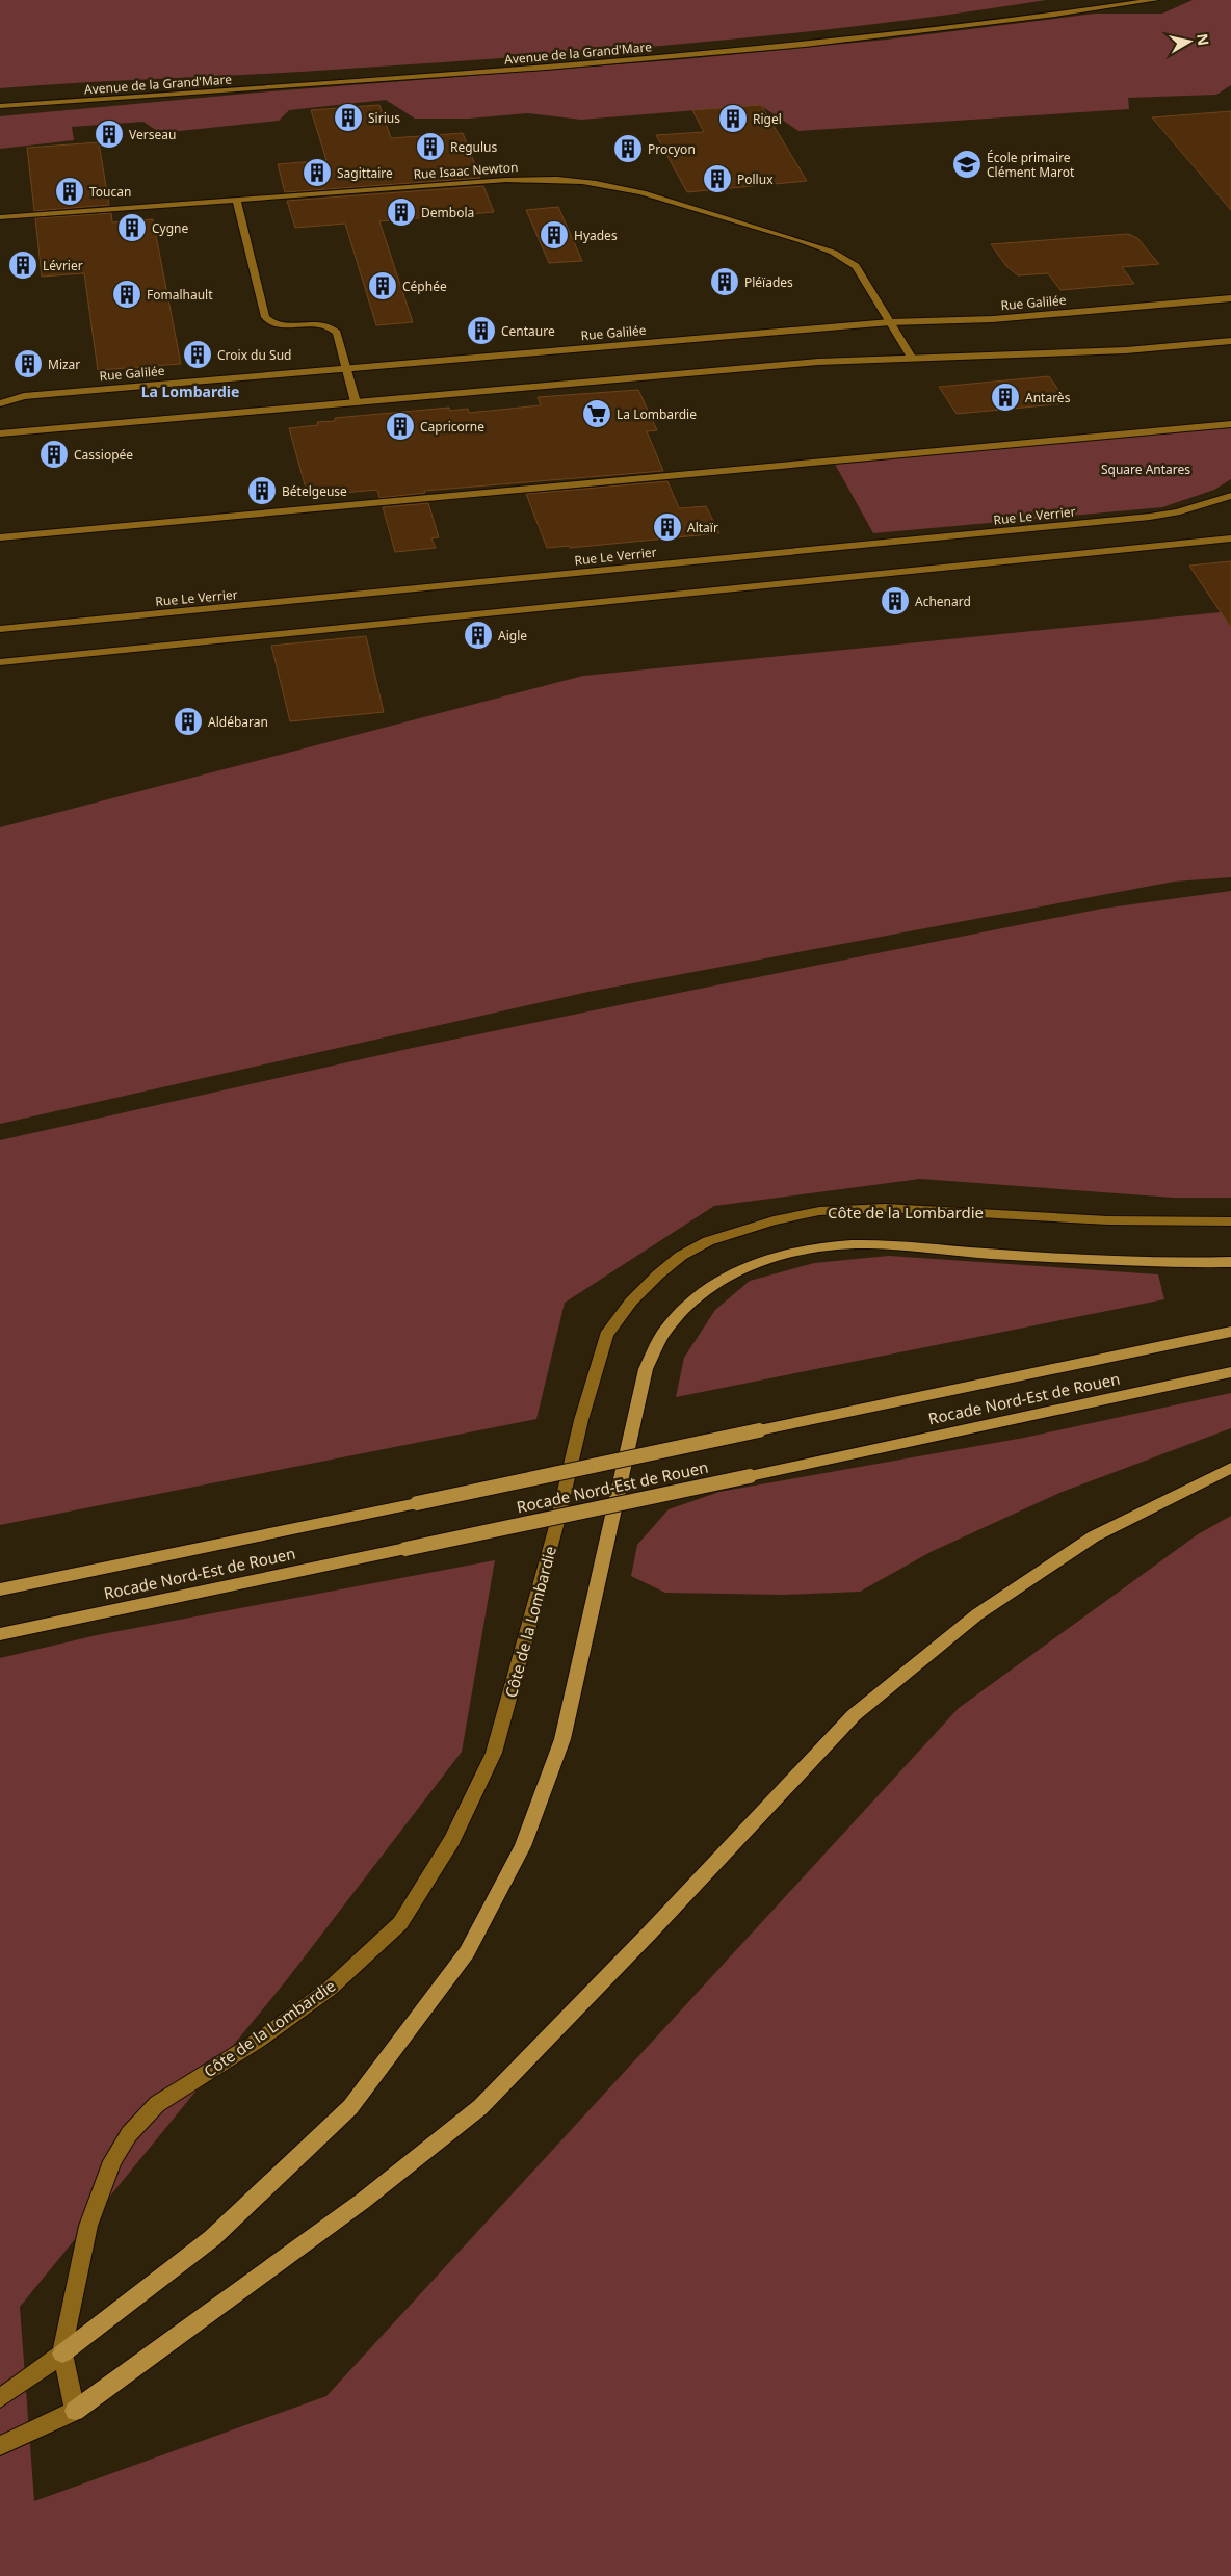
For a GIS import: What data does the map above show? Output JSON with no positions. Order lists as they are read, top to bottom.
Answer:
{
  "streets": {
    "highway": ["Rocade Nord-Est de Rouen"],
    "street": [
      "Avenue de la Grand'Mare",
      "Rue Isaac Newton",
      "Rue Galilée",
      "Rue Le Verrier",
      "Côte de la Lombardie"
    ]
  },
  "crossings": [
    ["Rue Isaac Newton", "Rue Galilée"]
  ],
  "districts": ["La Lombardie"],
  "parks": ["Square Antares"],
  "places": {
    "building": [
      "Sirius",
      "Rigel",
      "Verseau",
      "Regulus",
      "Procyon",
      "Sagittaire",
      "Pollux",
      "Toucan",
      "Dembola",
      "Cygne",
      "Hyades",
      "Lévrier",
      "Pléïades",
      "Céphée",
      "Fomalhault",
      "Centaure",
      "Croix du Sud",
      "Mizar",
      "Antarès",
      "Capricorne",
      "Cassiopée",
      "Bételgeuse",
      "Altaïr",
      "Achenard",
      "Aigle",
      "Aldébaran"
    ],
    "school or university": ["École primaire Clément Marot"],
    "supermarket": ["La Lombardie"]
  },
  "north": "right"
}
